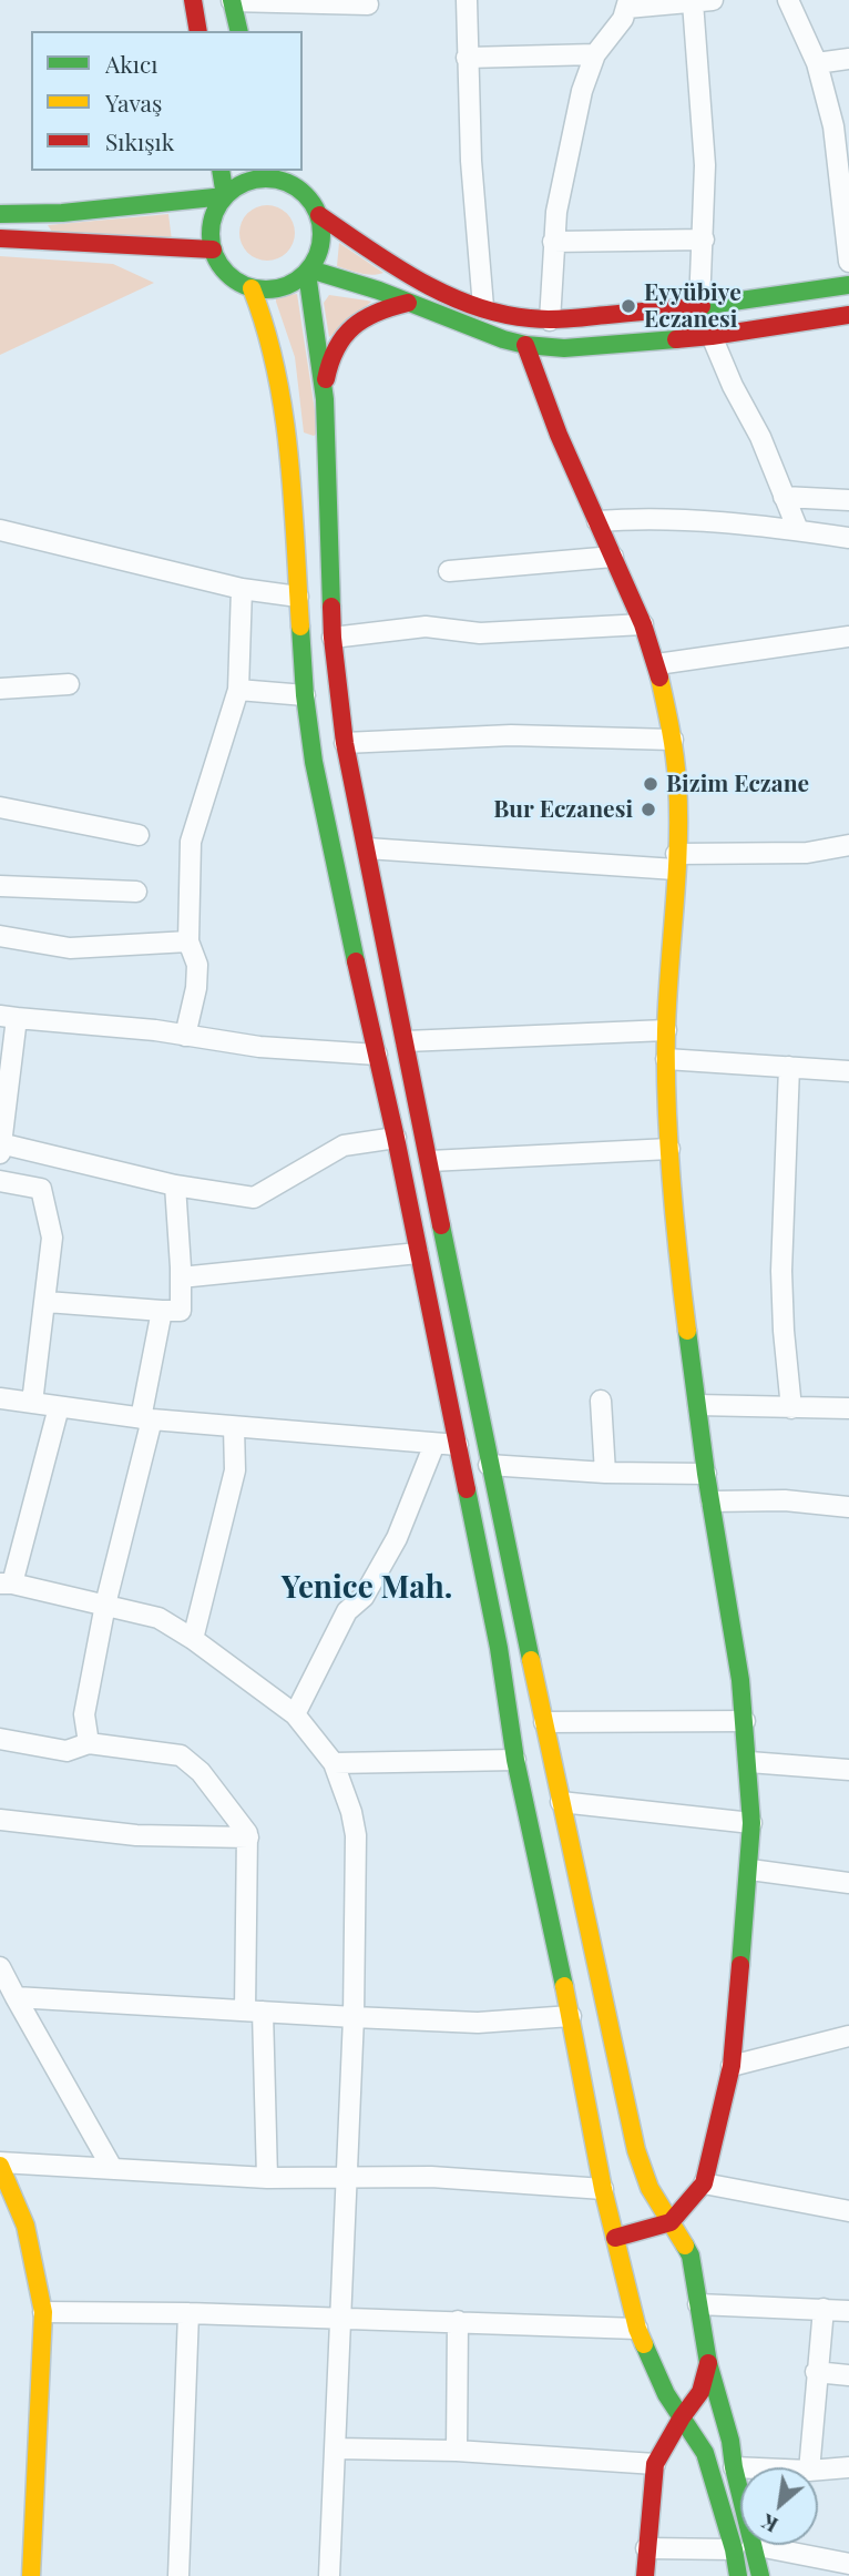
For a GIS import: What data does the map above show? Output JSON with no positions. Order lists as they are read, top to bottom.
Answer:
{
  "districts": ["Yenice Mah."],
  "places": ["Eyyübiye Eczanesi", "Bizim Eczane", "Bur Eczanesi"],
  "legend": ["Akıcı", "Yavaş", "Sıkışık"],
  "north": "bottom left"
}
